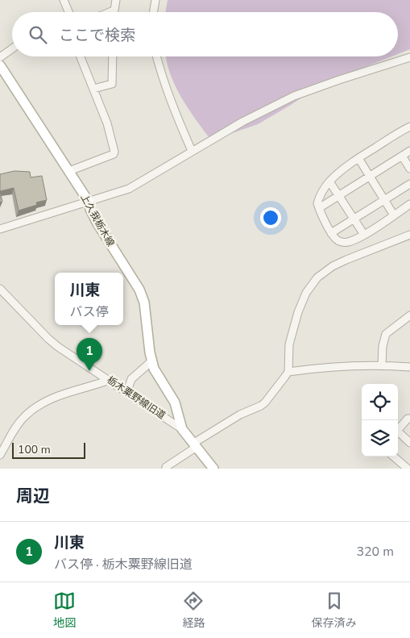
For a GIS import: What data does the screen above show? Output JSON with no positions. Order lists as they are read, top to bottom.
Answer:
{
  "streets": {
    "main road": ["上久我栃木線"],
    "street": ["栃木粟野線旧道"]
  },
  "crossings": [
    ["上久我栃木線", "栃木粟野線旧道"]
  ],
  "scale_bar": "100 m",
  "page": {
    "search": "ここで検索",
    "popup": ["川東", "バス停"],
    "pins": "1",
    "scale": "100 m",
    "heading": "周辺",
    "list": [
      {
        "mark": "1",
        "name": "川東",
        "note": "バス停 · 栃木粟野線旧道",
        "value": "320 m"
      }
    ],
    "nav": ["地図", "経路", "保存済み"]
  }
}
